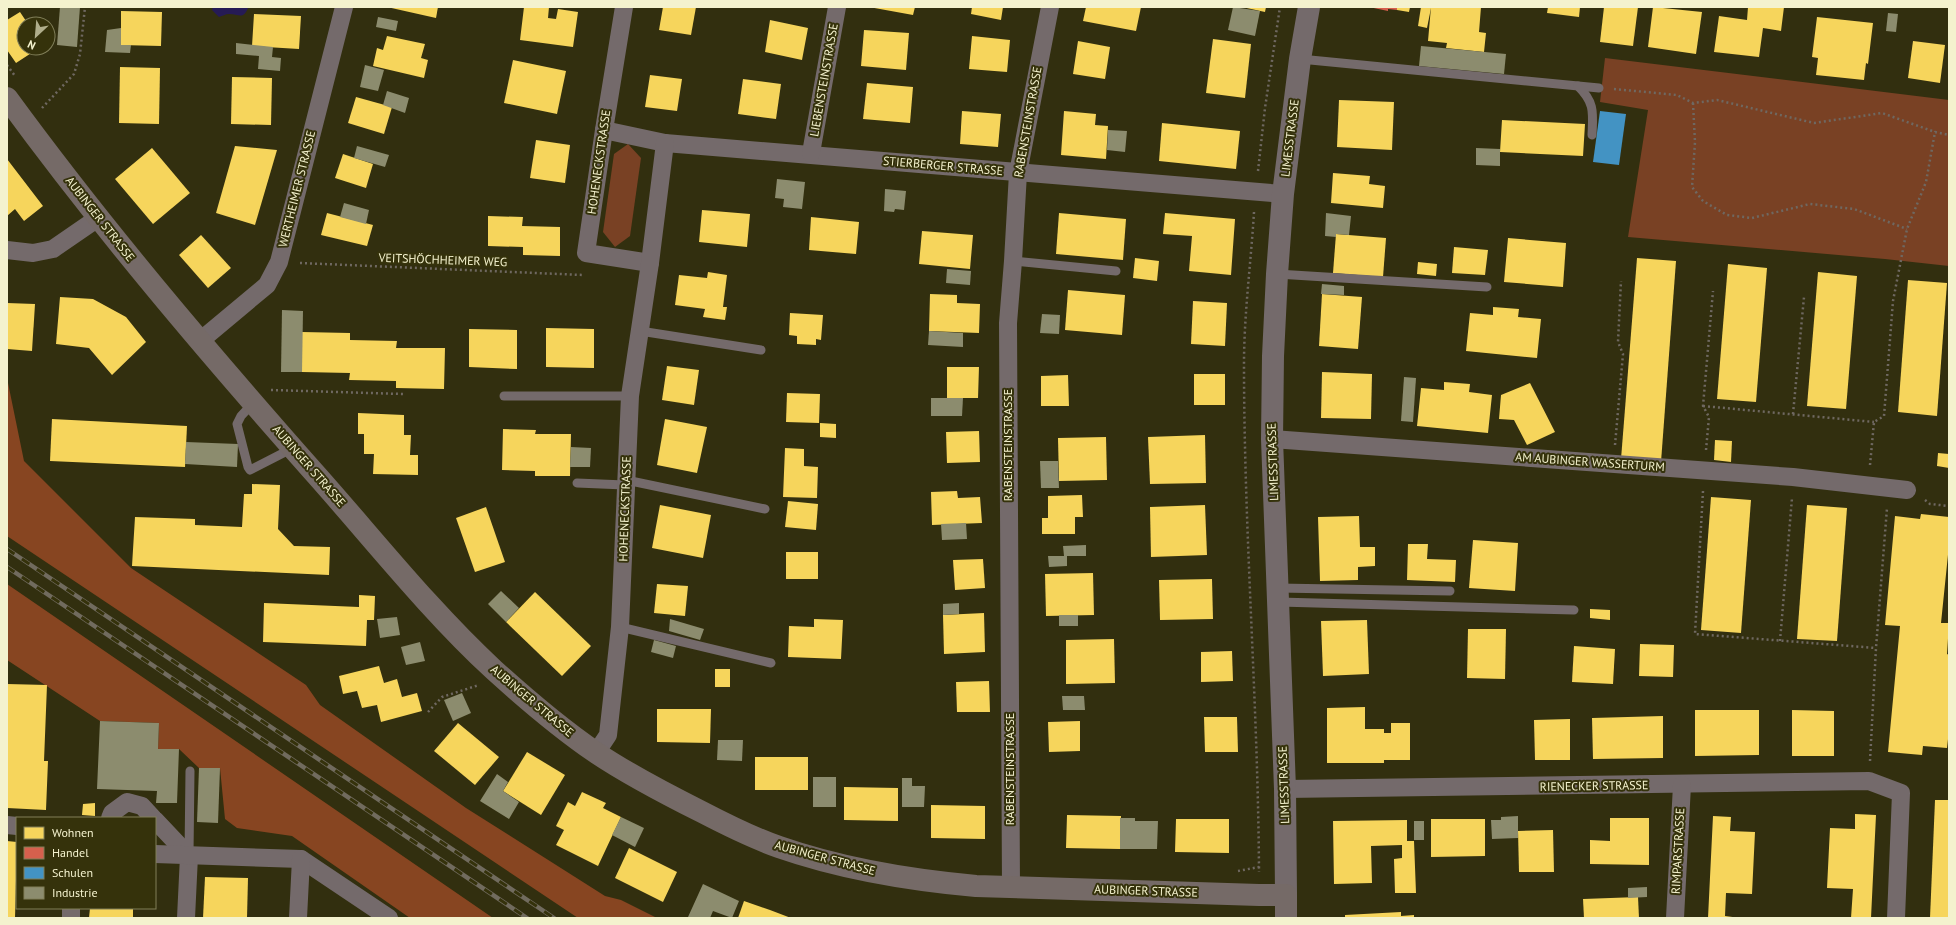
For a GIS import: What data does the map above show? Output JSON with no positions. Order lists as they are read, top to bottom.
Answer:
{
  "streets": {
    "main road": ["LIMESSTRASSE", "AUBINGER STRASSE"],
    "street": [
      "LIEBENSTEINSTRASSE",
      "RABENSTEINSTRASSE",
      "HOHENECKSTRASSE",
      "STIERBERGER STRASSE",
      "WERTHEIMER STRASSE",
      "AM AUBINGER WASSERTURM",
      "RIENECKER STRASSE",
      "RIMPARSTRASSE"
    ],
    "path": ["VEITSHÖCHHEIMER WEG"]
  },
  "crossings": [
    ["LIEBENSTEINSTRASSE", "STIERBERGER STRASSE"],
    ["RABENSTEINSTRASSE", "STIERBERGER STRASSE"],
    ["RABENSTEINSTRASSE", "AUBINGER STRASSE"],
    ["LIMESSTRASSE", "STIERBERGER STRASSE"],
    ["LIMESSTRASSE", "AUBINGER STRASSE"],
    ["LIMESSTRASSE", "AM AUBINGER WASSERTURM"],
    ["LIMESSTRASSE", "RIENECKER STRASSE"],
    ["HOHENECKSTRASSE", "STIERBERGER STRASSE"],
    ["HOHENECKSTRASSE", "AUBINGER STRASSE"],
    ["HOHENECKSTRASSE", "VEITSHÖCHHEIMER WEG"],
    ["WERTHEIMER STRASSE", "AUBINGER STRASSE"],
    ["WERTHEIMER STRASSE", "VEITSHÖCHHEIMER WEG"],
    ["RIENECKER STRASSE", "RIMPARSTRASSE"]
  ],
  "legend": [
    "Wohnen",
    "Handel",
    "Schulen",
    "Industrie"
  ],
  "north": "bottom left"
}
